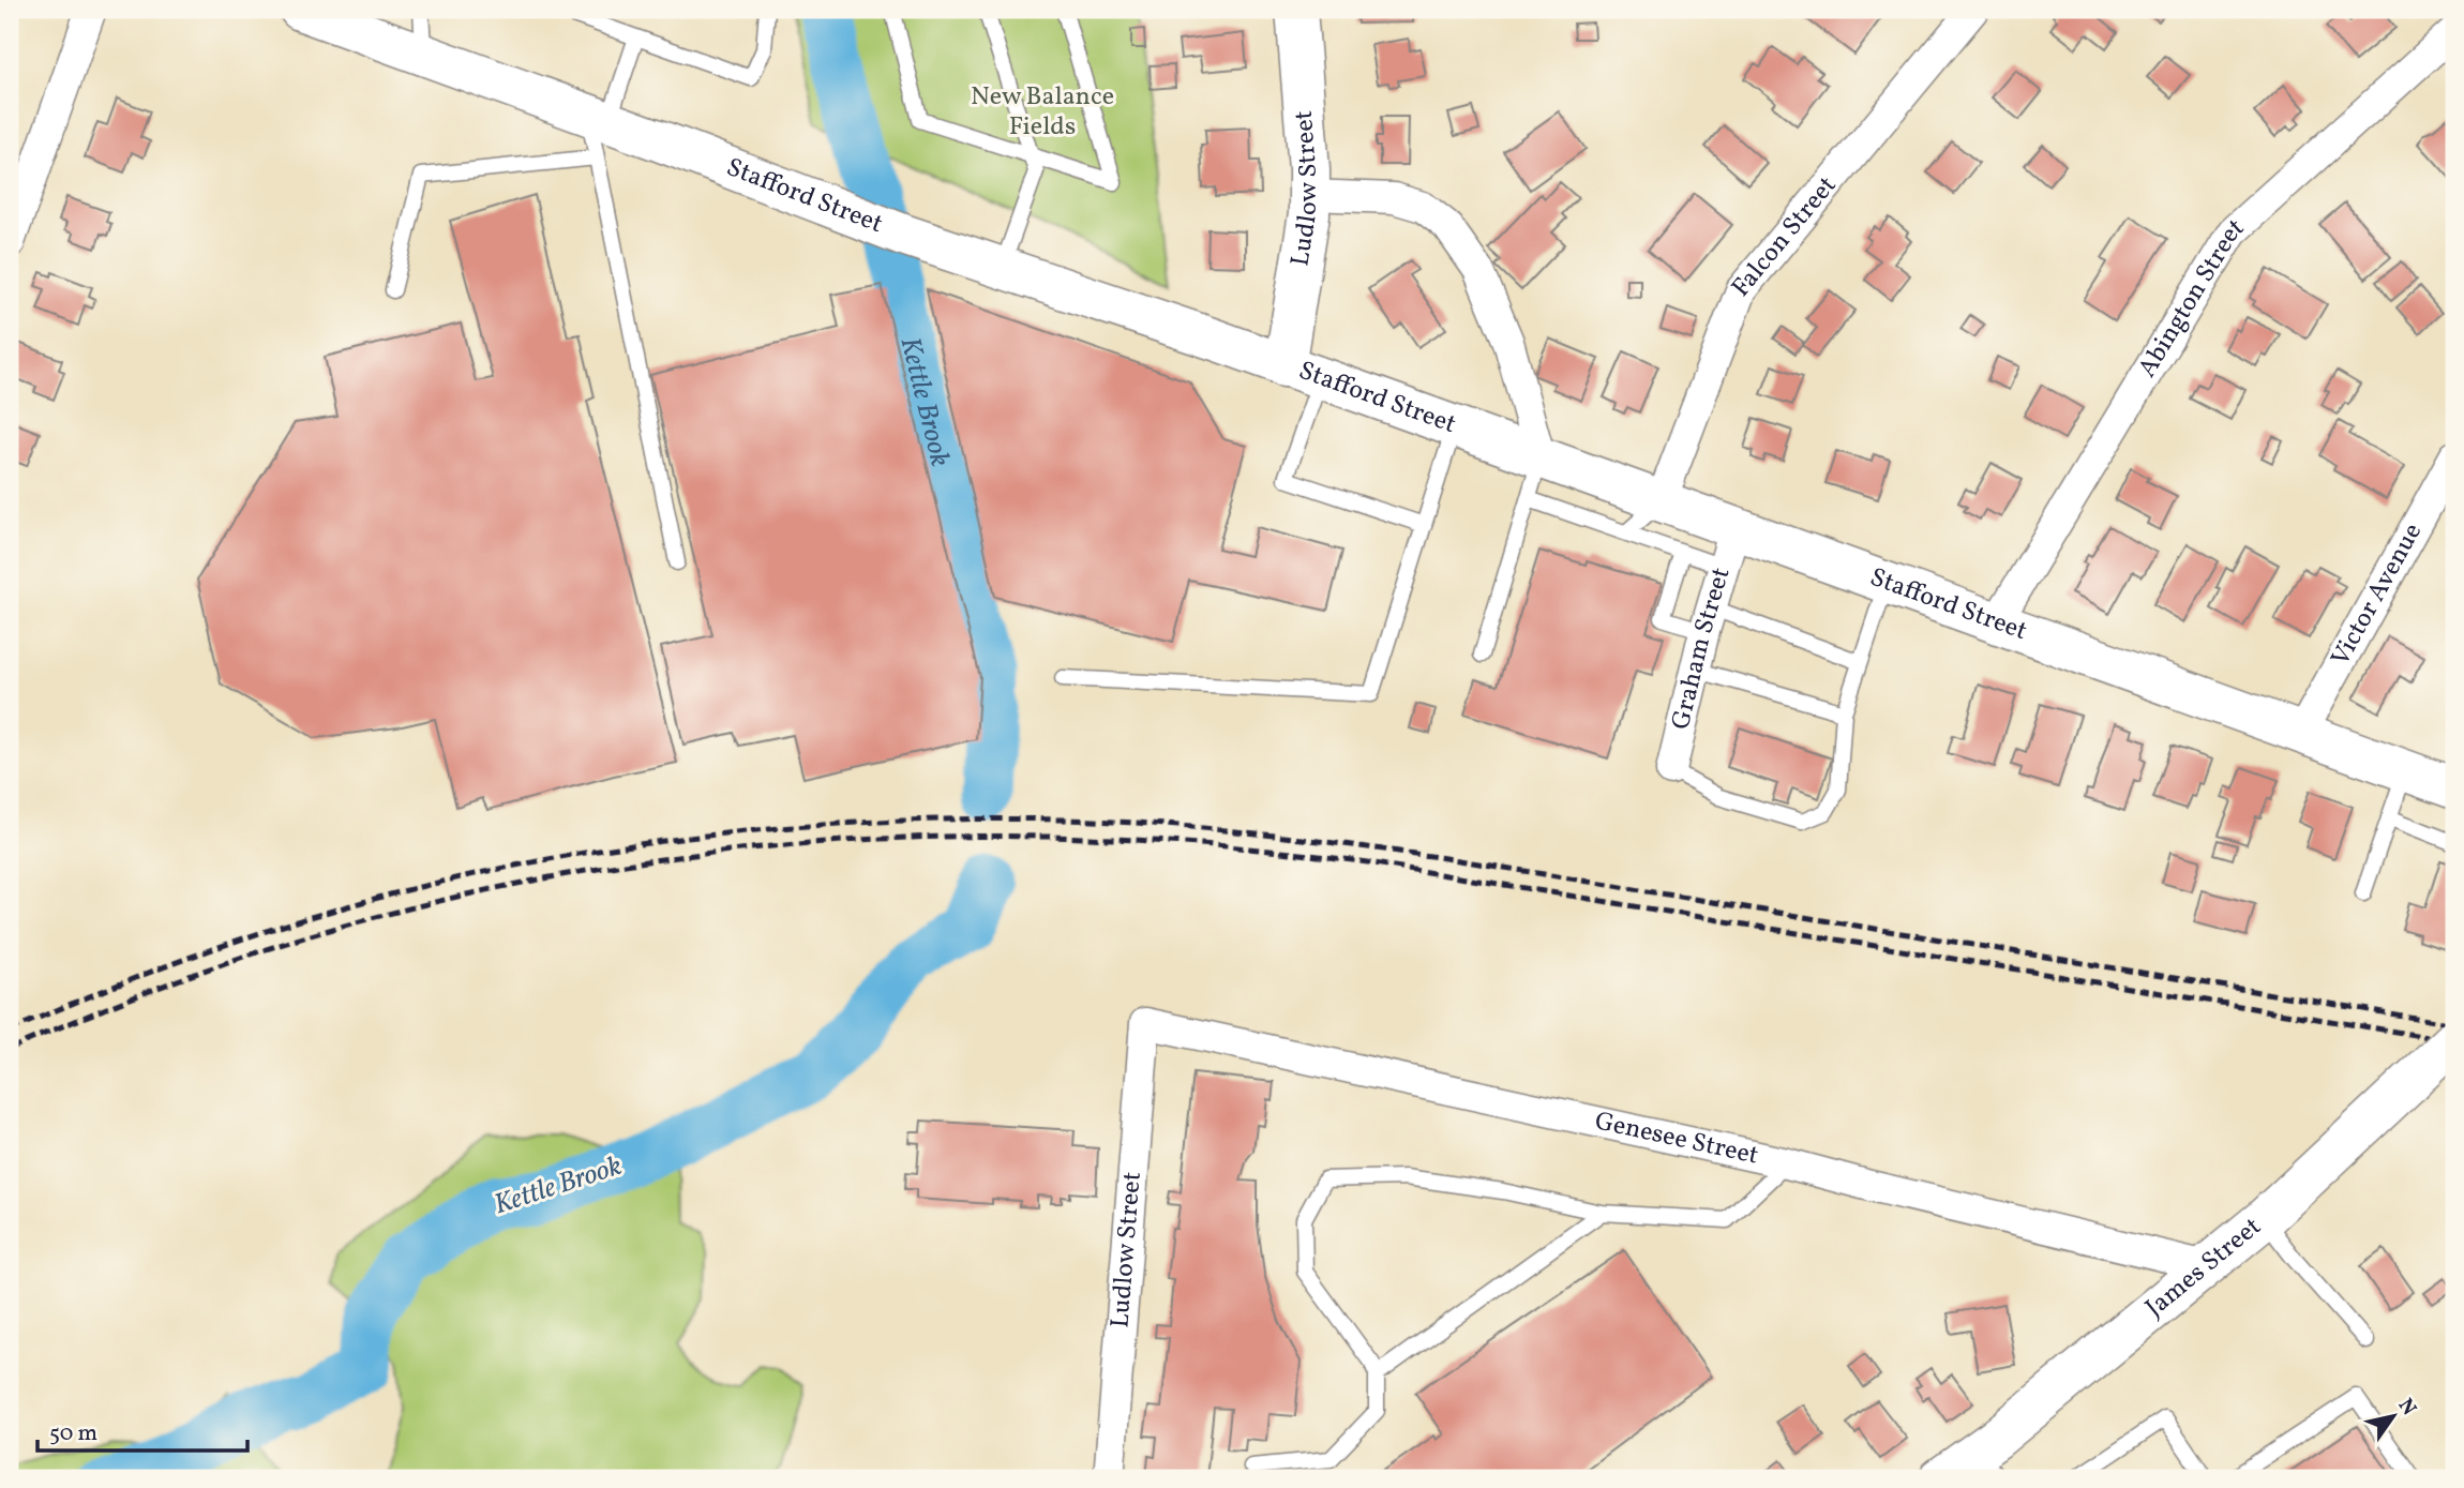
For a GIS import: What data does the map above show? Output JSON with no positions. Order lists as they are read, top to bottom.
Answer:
{
  "streets": {
    "main road": ["Ludlow Street", "Stafford Street", "James Street"],
    "street": [
      "Falcon Street",
      "Abington Street",
      "Victor Avenue",
      "Graham Street",
      "Genesee Street"
    ]
  },
  "crossings": [
    ["Ludlow Street", "Stafford Street"],
    ["Ludlow Street", "Genesee Street"],
    ["Stafford Street", "Falcon Street"],
    ["Stafford Street", "Abington Street"],
    ["Stafford Street", "Victor Avenue"],
    ["Stafford Street", "Graham Street"],
    ["Genesee Street", "James Street"]
  ],
  "water": ["Kettle Brook"],
  "parks": ["New Balance Fields"],
  "scale_bar": "50 m",
  "north": "top right"
}
